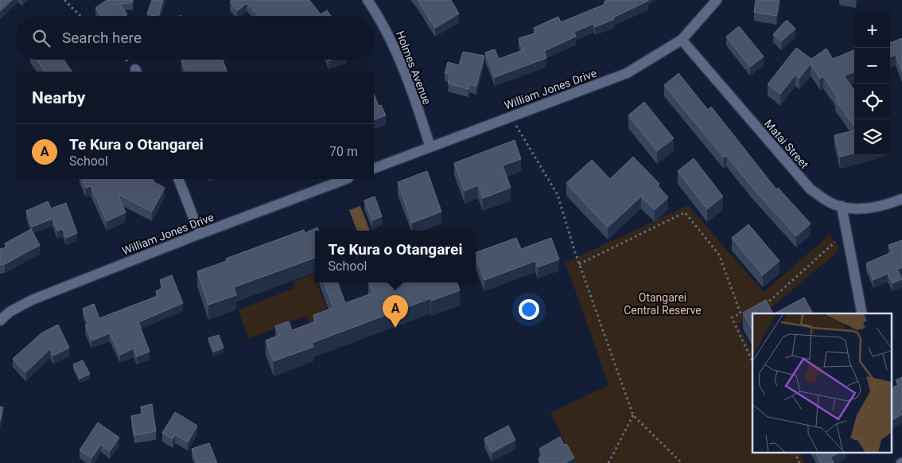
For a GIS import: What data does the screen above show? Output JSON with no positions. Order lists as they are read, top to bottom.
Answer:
{
  "streets": {
    "street": ["Holmes Avenue", "William Jones Drive", "Matai Street"]
  },
  "crossings": [
    ["Holmes Avenue", "William Jones Drive"],
    ["William Jones Drive", "Matai Street"]
  ],
  "parks": ["Otangarei Central Reserve"],
  "page": {
    "map_buttons": ["+", "−"],
    "search": "Search here",
    "heading": "Nearby",
    "list": [
      {
        "mark": "A",
        "name": "Te Kura o Otangarei",
        "note": "School",
        "value": "70 m"
      }
    ],
    "popup": ["Te Kura o Otangarei", "School"],
    "pins": "A"
  }
}
